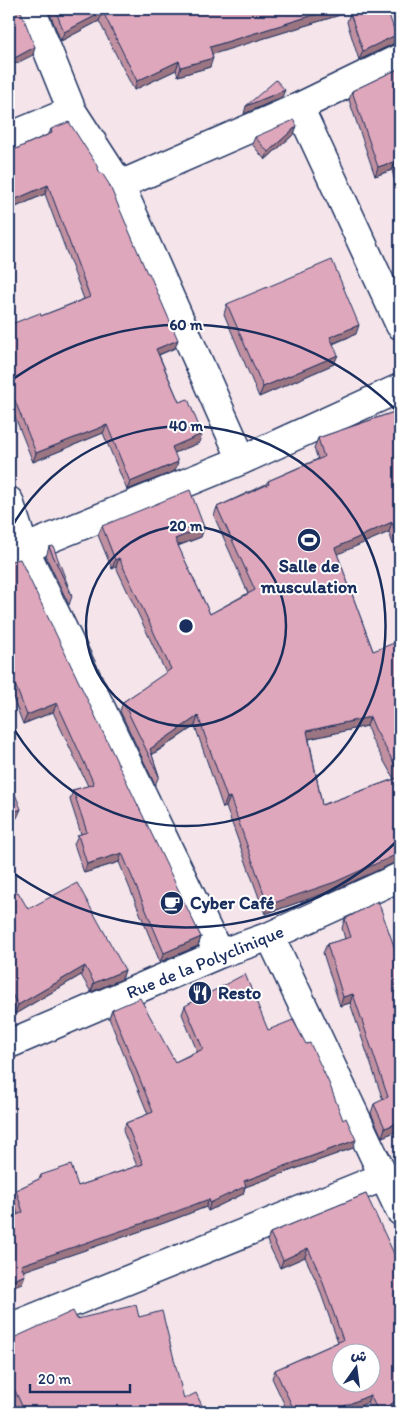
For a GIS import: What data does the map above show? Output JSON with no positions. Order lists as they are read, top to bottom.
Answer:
{
  "streets": {
    "street": ["Rue de la Polyclinique"]
  },
  "places": {
    "sports": ["Salle de musculation"],
    "cafe": ["Cyber Café"],
    "restaurant": ["Resto"]
  },
  "scale_bar": "20 m",
  "north": "top",
  "rings": ["60 m", "40 m", "20 m"]
}
